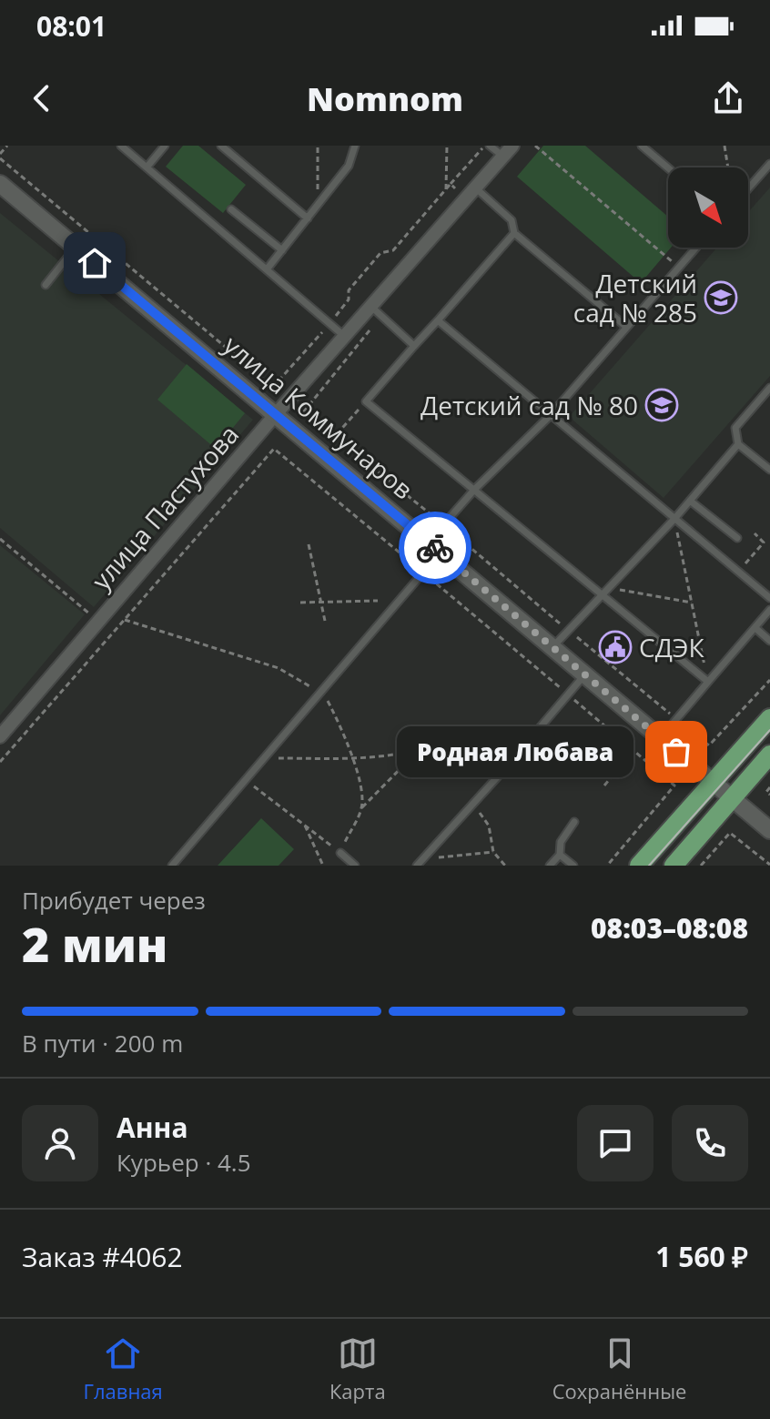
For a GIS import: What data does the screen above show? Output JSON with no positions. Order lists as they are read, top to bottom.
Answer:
{
  "streets": {
    "street": ["улица Коммунаров", "улица Пастухова"]
  },
  "crossings": [
    ["улица Коммунаров", "улица Пастухова"]
  ],
  "places": {
    "school or university": ["Детский сад № 285", "Детский сад № 80"],
    "public building": ["СДЭК"],
    "other": ["Родная Любава"]
  },
  "north": "bottom right",
  "page": {
    "status": "08:01",
    "header": "Nomnom",
    "bubble": "Родная Любава",
    "heading": ["2 мин", "Прибудет через", "08:03–08:08"],
    "panel": [
      "Анна",
      "Курьер · 4.5",
      "Заказ #4062",
      "1 560 ₽"
    ],
    "bar": "В пути · 200 m",
    "tabs": ["Главная", "Карта", "Сохранённые"]
  }
}
